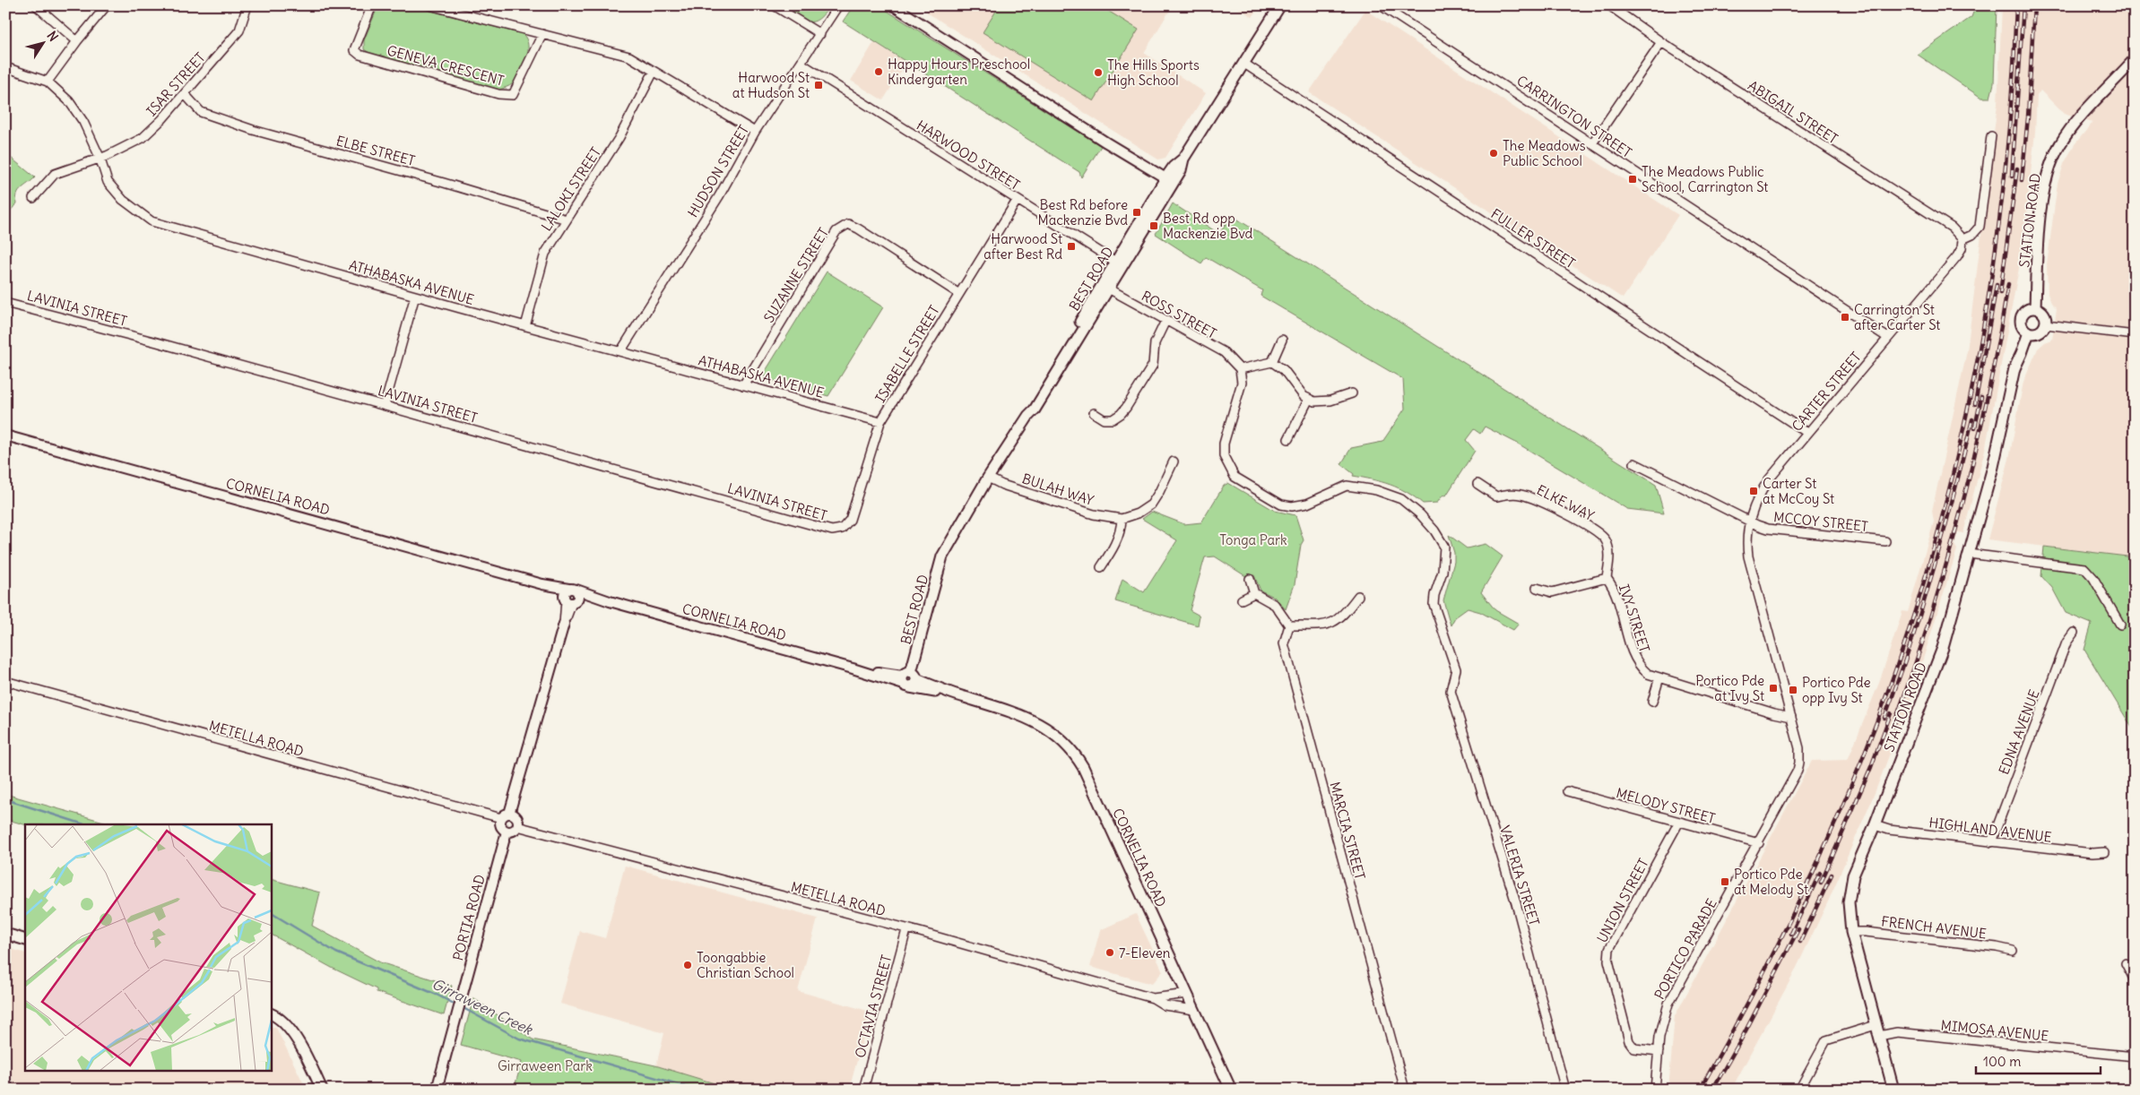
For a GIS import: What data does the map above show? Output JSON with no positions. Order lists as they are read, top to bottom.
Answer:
{
  "streets": {
    "main road": ["STATION ROAD", "BEST ROAD", "CORNELIA ROAD"],
    "street": [
      "GENEVA CRESCENT",
      "ISAR STREET",
      "ABIGAIL STREET",
      "CARRINGTON STREET",
      "ELBE STREET",
      "HARWOOD STREET",
      "HUDSON STREET",
      "LALOKI STREET",
      "FULLER STREET",
      "SUZANNE STREET",
      "ATHABASKA AVENUE",
      "LAVINIA STREET",
      "ROSS STREET",
      "ISABELLE STREET",
      "CARTER STREET",
      "BULAH WAY",
      "ELKE WAY",
      "MCCOY STREET",
      "IVY STREET",
      "EDNA AVENUE",
      "METELLA ROAD",
      "MELODY STREET",
      "HIGHLAND AVENUE",
      "MARCIA STREET",
      "VALERIA STREET",
      "UNION STREET",
      "PORTIA ROAD",
      "FRENCH AVENUE",
      "PORTICO PARADE",
      "OCTAVIA STREET",
      "MIMOSA AVENUE"
    ]
  },
  "crossings": [
    ["ISAR STREET", "ELBE STREET"],
    ["ISAR STREET", "ATHABASKA AVENUE"],
    ["ABIGAIL STREET", "CARTER STREET"],
    ["CARRINGTON STREET", "CARTER STREET"],
    ["ELBE STREET", "LALOKI STREET"],
    ["HARWOOD STREET", "HUDSON STREET"],
    ["HARWOOD STREET", "BEST ROAD"],
    ["HARWOOD STREET", "ISABELLE STREET"],
    ["HUDSON STREET", "ATHABASKA AVENUE"],
    ["LALOKI STREET", "ATHABASKA AVENUE"],
    ["STATION ROAD", "HIGHLAND AVENUE"],
    ["STATION ROAD", "FRENCH AVENUE"],
    ["STATION ROAD", "MIMOSA AVENUE"],
    ["FULLER STREET", "BEST ROAD"],
    ["FULLER STREET", "CARTER STREET"],
    ["SUZANNE STREET", "ATHABASKA AVENUE"],
    ["SUZANNE STREET", "ISABELLE STREET"],
    ["BEST ROAD", "ROSS STREET"],
    ["BEST ROAD", "BULAH WAY"],
    ["BEST ROAD", "CORNELIA ROAD"],
    ["ATHABASKA AVENUE", "ISABELLE STREET"],
    ["LAVINIA STREET", "ISABELLE STREET"],
    ["ROSS STREET", "VALERIA STREET"],
    ["CARTER STREET", "MCCOY STREET"],
    ["CARTER STREET", "PORTICO PARADE"],
    ["CORNELIA ROAD", "METELLA ROAD"],
    ["ELKE WAY", "IVY STREET"],
    ["MCCOY STREET", "PORTICO PARADE"],
    ["IVY STREET", "PORTICO PARADE"],
    ["EDNA AVENUE", "HIGHLAND AVENUE"],
    ["METELLA ROAD", "PORTIA ROAD"],
    ["METELLA ROAD", "OCTAVIA STREET"],
    ["MELODY STREET", "UNION STREET"],
    ["MELODY STREET", "PORTICO PARADE"],
    ["UNION STREET", "PORTICO PARADE"]
  ],
  "water": ["Girraween Creek"],
  "parks": ["Tonga Park", "Girraween Park"],
  "places": {
    "other": [
      "Happy Hours Preschool Kindergarten",
      "The Hills Sports High School",
      "The Meadows Public School",
      "7-Eleven",
      "Toongabbie Christian School"
    ],
    "transit": [
      "Harwood St at Hudson St",
      "The Meadows Public School, Carrington St",
      "Best Rd before Mackenzie Bvd",
      "Best Rd opp Mackenzie Bvd",
      "Harwood St after Best Rd",
      "Carrington St after Carter St",
      "Carter St at McCoy St",
      "Portico Pde at Ivy St",
      "Portico Pde opp Ivy St",
      "Portico Pde at Melody St"
    ]
  },
  "scale_bar": "100 m",
  "north": "top right"
}
